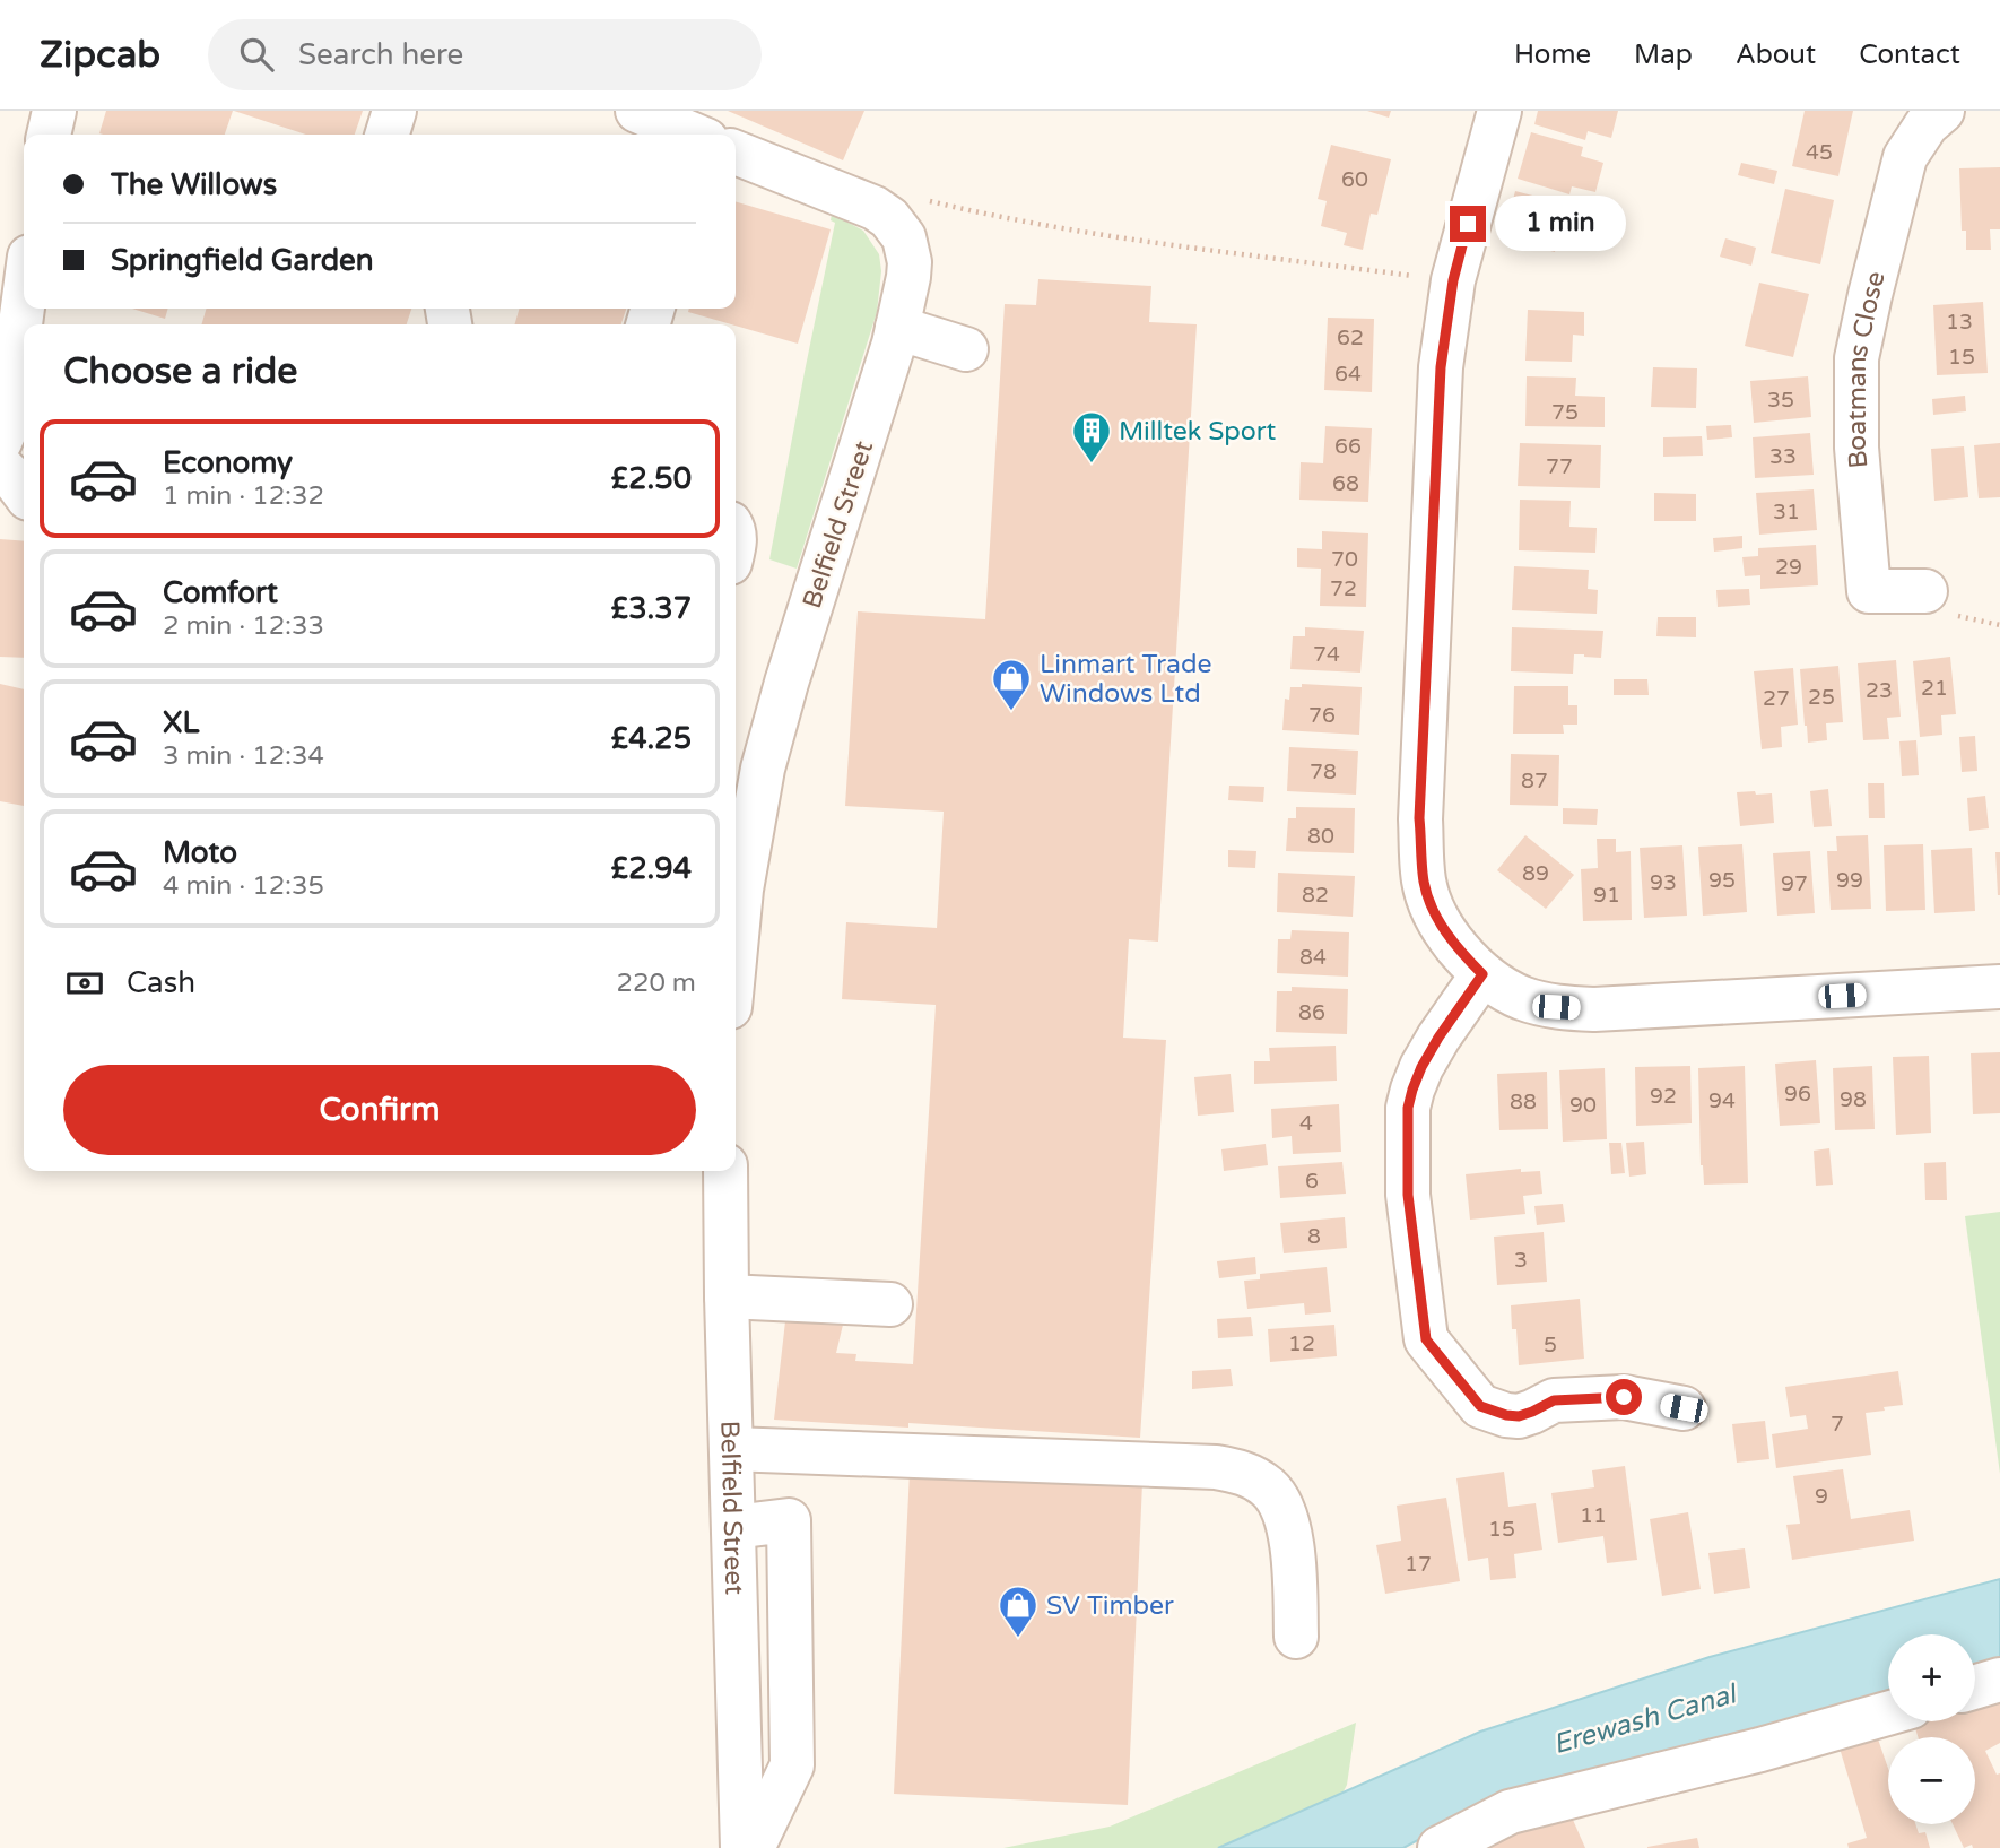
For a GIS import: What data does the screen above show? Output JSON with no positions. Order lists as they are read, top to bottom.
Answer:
{
  "streets": {
    "street": ["Boatmans Close", "Belfield Street"]
  },
  "water": ["Erewash Canal"],
  "places": {
    "building": ["Milltek Sport"],
    "shop": ["Linmart Trade Windows Ltd", "SV Timber"]
  },
  "house_numbers": [
    "45",
    "60",
    "13",
    "62",
    "15",
    "64",
    "35",
    "75",
    "66",
    "33",
    "77",
    "68",
    "31",
    "70",
    "29",
    "72",
    "74",
    "21",
    "23",
    "25",
    "27",
    "76",
    "78",
    "87",
    "80",
    "89",
    "95",
    "99",
    "93",
    "97",
    "82",
    "91",
    "84",
    "86",
    "96",
    "92",
    "98",
    "94",
    "88",
    "90",
    "4",
    "6",
    "8",
    "3",
    "12",
    "5",
    "7",
    "9",
    "11",
    "15",
    "17"
  ],
  "page": {
    "header": "Zipcab",
    "search": "Search here",
    "nav": [
      "Home",
      "Map",
      "About",
      "Contact"
    ],
    "banner": ["The Willows", "Springfield Garden"],
    "bubble": "1 min",
    "heading": "Choose a ride",
    "list": [
      {
        "name": "Economy",
        "note": "1 min · 12:32",
        "value": "£2.50"
      },
      {
        "name": "Comfort",
        "note": "2 min · 12:33",
        "value": "£3.37"
      },
      {
        "name": "XL",
        "note": "3 min · 12:34",
        "value": "£4.25"
      },
      {
        "name": "Moto",
        "note": "4 min · 12:35",
        "value": "£2.94"
      }
    ],
    "pay": ["Cash", "220 m"],
    "buttons": "Confirm",
    "map_buttons": ["+", "−"]
  }
}
